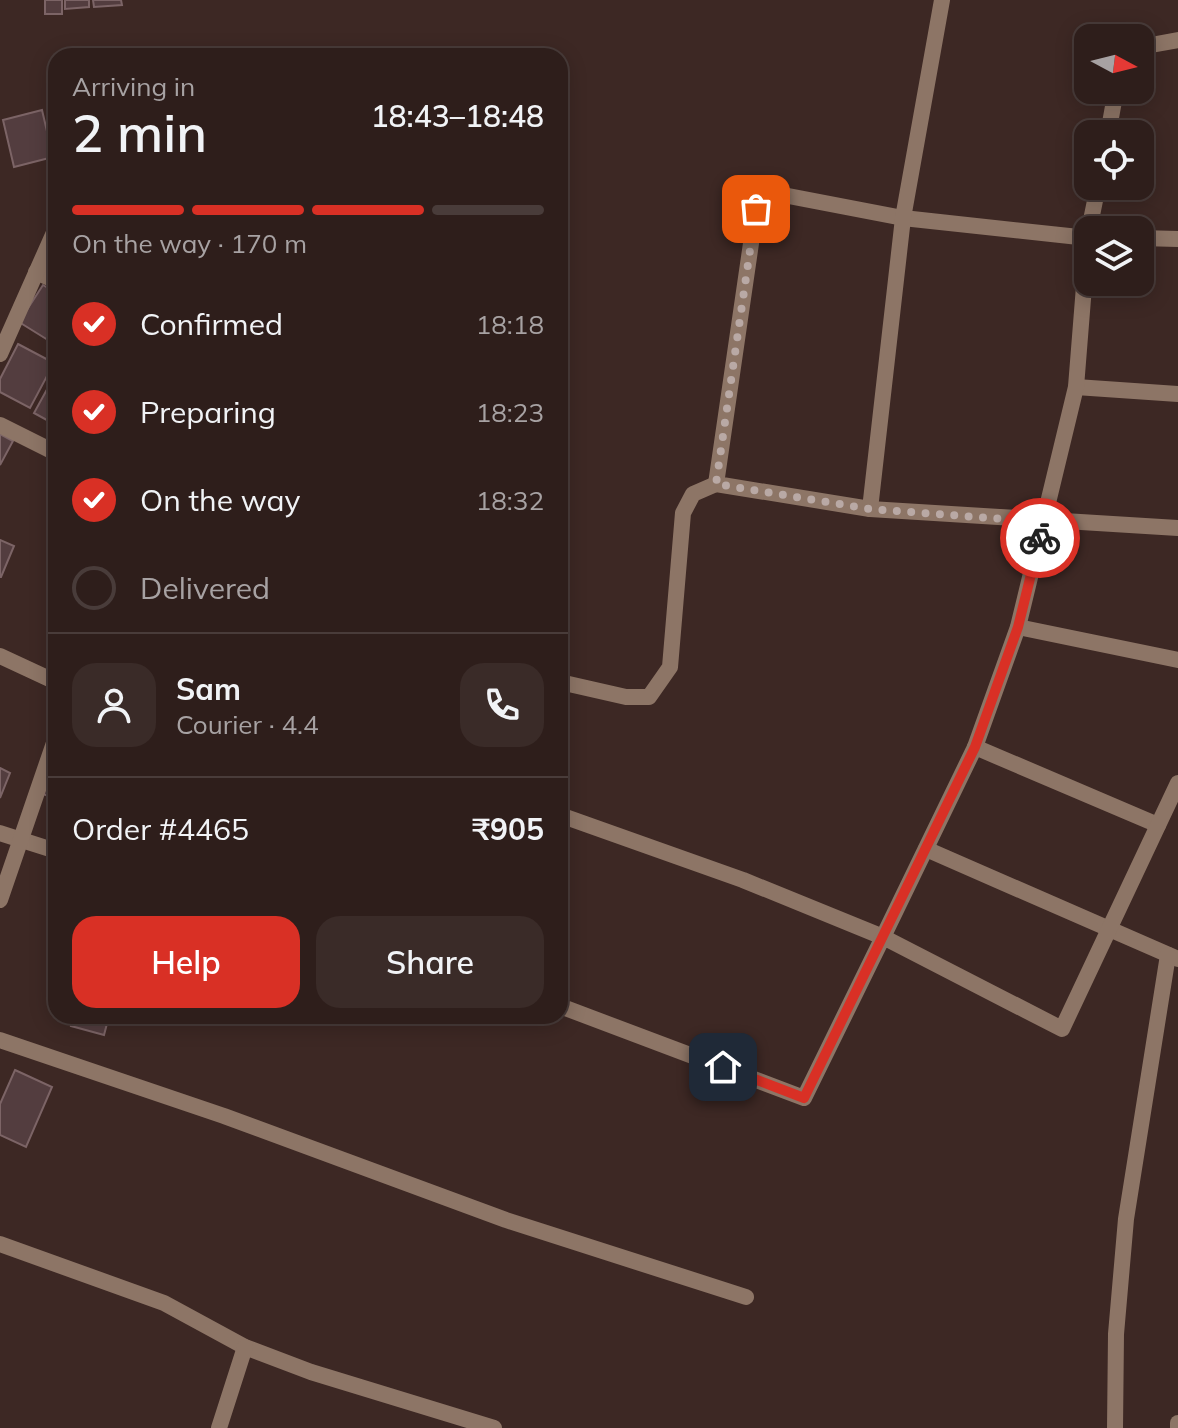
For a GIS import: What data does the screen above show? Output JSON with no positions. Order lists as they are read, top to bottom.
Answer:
{
  "north": "right",
  "page": {
    "heading": ["2 min", "Arriving in", "18:43–18:48"],
    "panel": [
      "Sam",
      "Courier · 4.4",
      "Order #4465",
      "₹905"
    ],
    "bar": "On the way · 170 m",
    "list": [
      ["Confirmed", "18:18"],
      ["Preparing", "18:23"],
      ["On the way", "18:32"],
      "Delivered"
    ],
    "buttons": ["Help", "Share"]
  }
}
